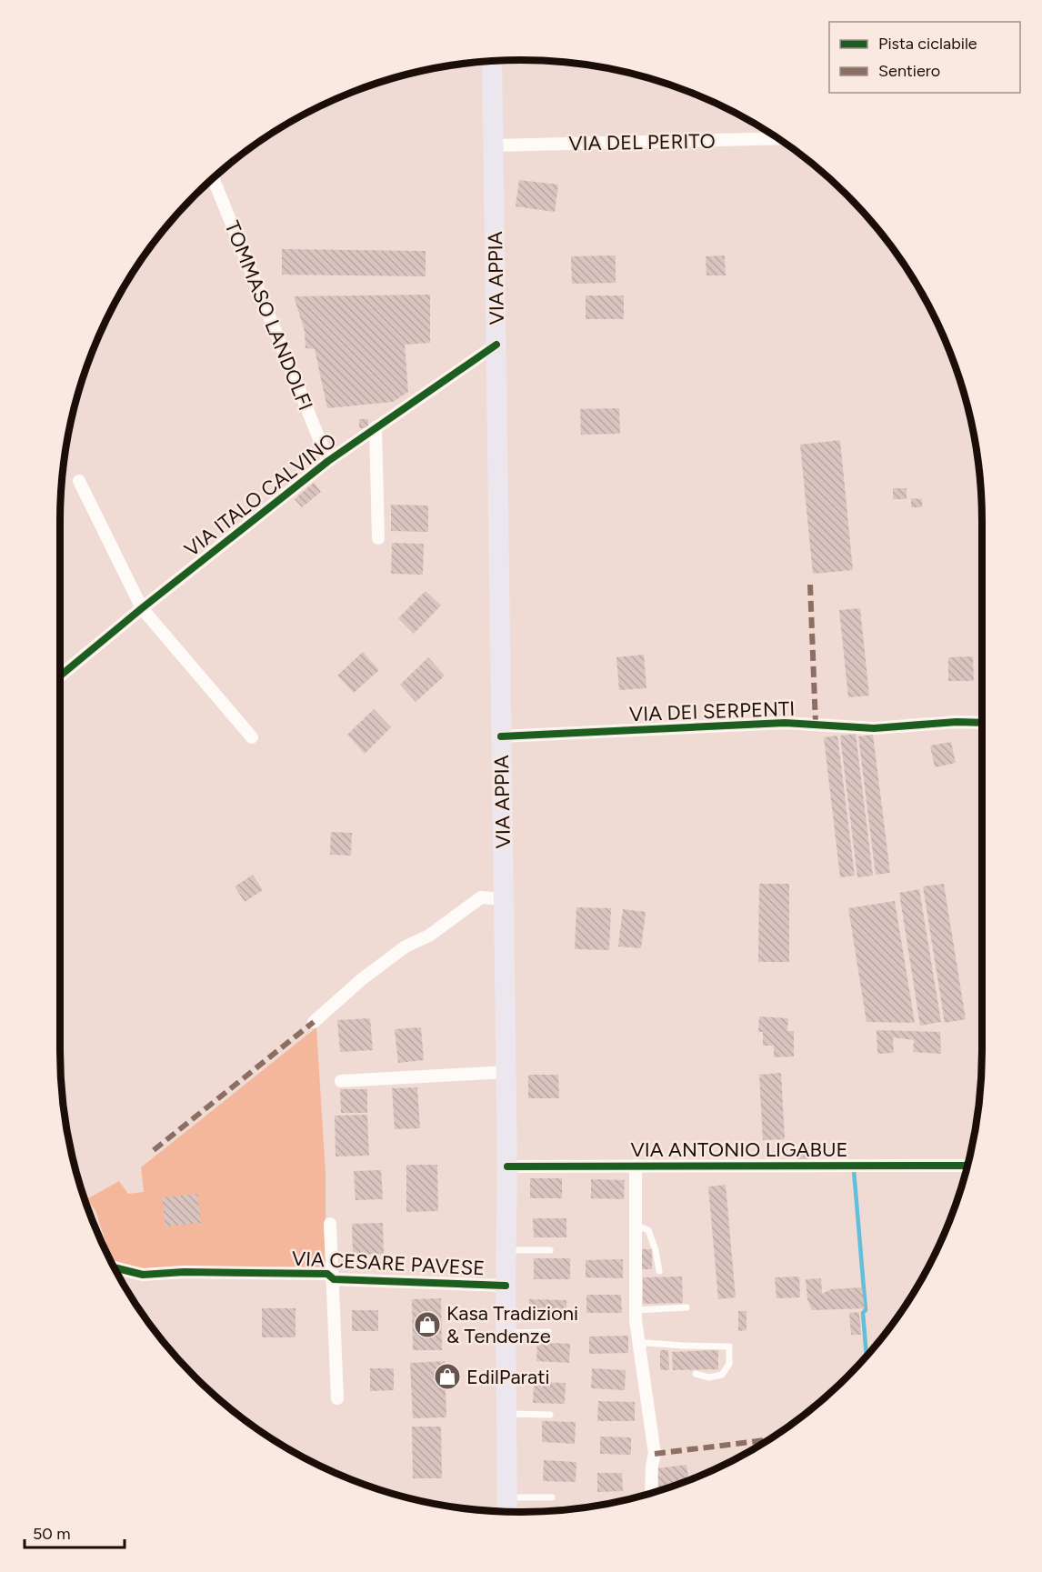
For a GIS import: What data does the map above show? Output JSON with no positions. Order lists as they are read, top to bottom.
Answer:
{
  "streets": {
    "main road": ["VIA APPIA"],
    "street": [
      "VIA DEL PERITO",
      "TOMMASO LANDOLFI",
      "VIA ITALO CALVINO",
      "VIA DEI SERPENTI",
      "VIA ANTONIO LIGABUE",
      "VIA CESARE PAVESE"
    ]
  },
  "crossings": [
    ["VIA DEL PERITO", "VIA APPIA"],
    ["VIA APPIA", "VIA ITALO CALVINO"],
    ["VIA APPIA", "VIA DEI SERPENTI"],
    ["VIA APPIA", "VIA ANTONIO LIGABUE"],
    ["VIA APPIA", "VIA CESARE PAVESE"],
    ["TOMMASO LANDOLFI", "VIA ITALO CALVINO"]
  ],
  "places": {
    "shop": ["Kasa Tradizioni & Tendenze", "EdilParati"]
  },
  "legend": ["Pista ciclabile", "Sentiero"],
  "scale_bar": "50 m"
}
